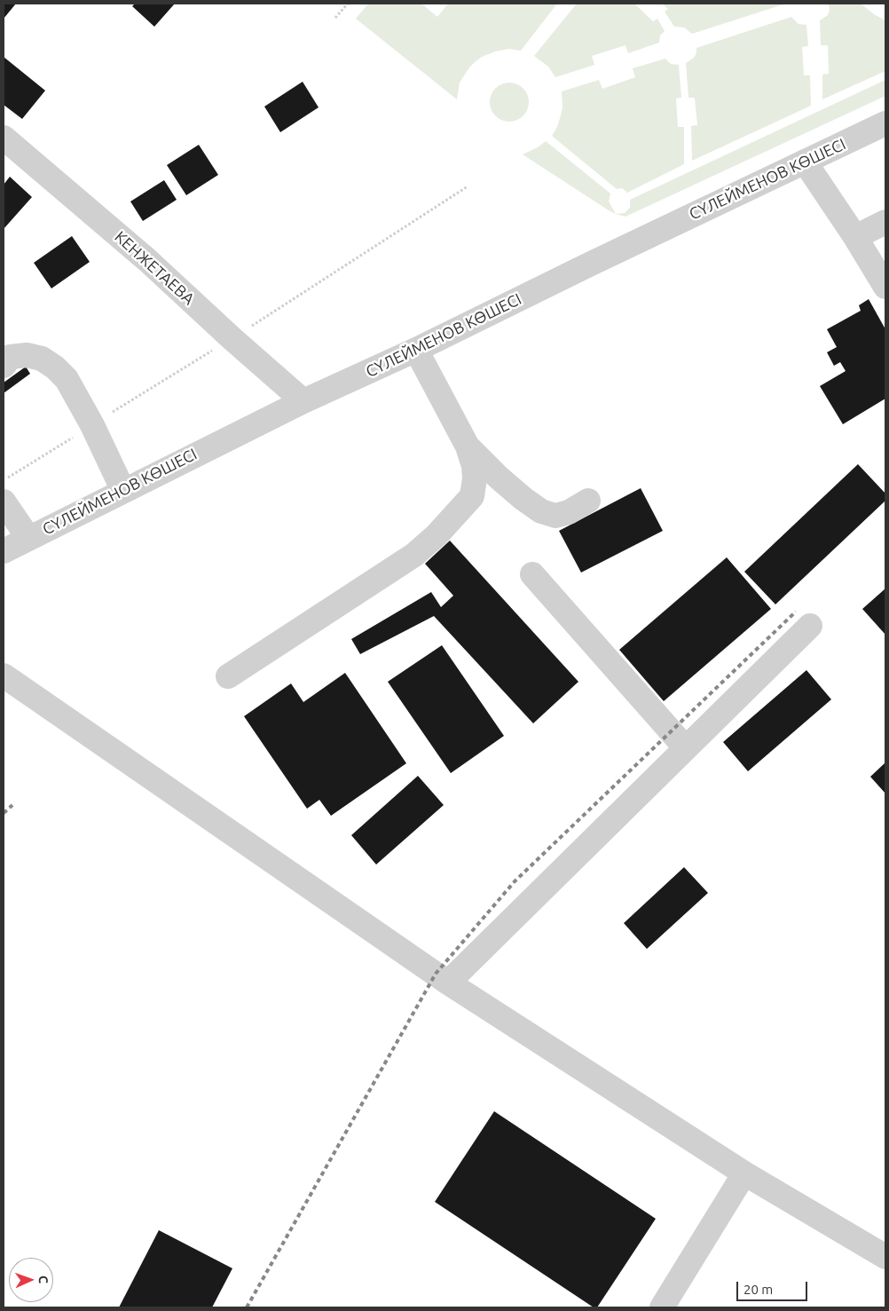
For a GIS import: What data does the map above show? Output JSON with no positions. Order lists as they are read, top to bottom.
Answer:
{
  "streets": {
    "street": ["СҮЛЕЙМЕНОВ КӨШЕСІ", "КЕНЖЕТАЕВА"]
  },
  "crossings": [
    ["СҮЛЕЙМЕНОВ КӨШЕСІ", "КЕНЖЕТАЕВА"]
  ],
  "scale_bar": "20 m",
  "north": "right"
}
